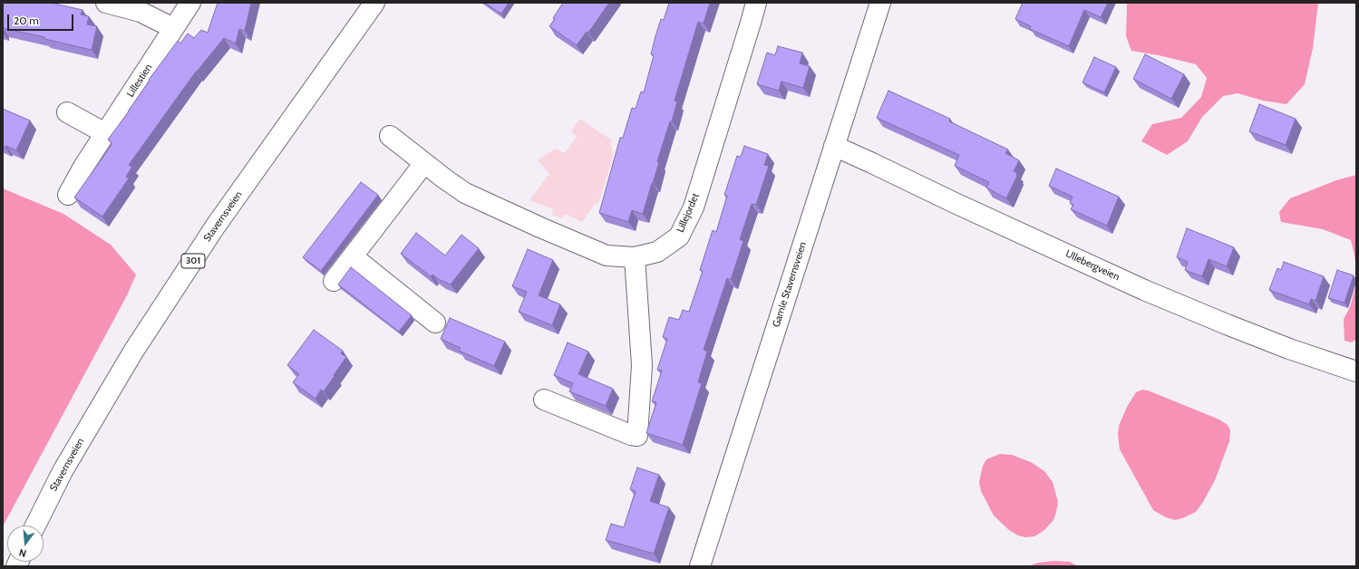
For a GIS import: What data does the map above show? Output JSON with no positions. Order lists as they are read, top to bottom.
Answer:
{
  "streets": {
    "street": [
      "Lillestien",
      "Lillejordet",
      "Stavernsveien",
      "301",
      "Ullebergveien",
      "Gamle Stavernsveien"
    ]
  },
  "crossings": [
    ["Ullebergveien", "Gamle Stavernsveien"]
  ],
  "scale_bar": "20 m",
  "north": "bottom"
}
